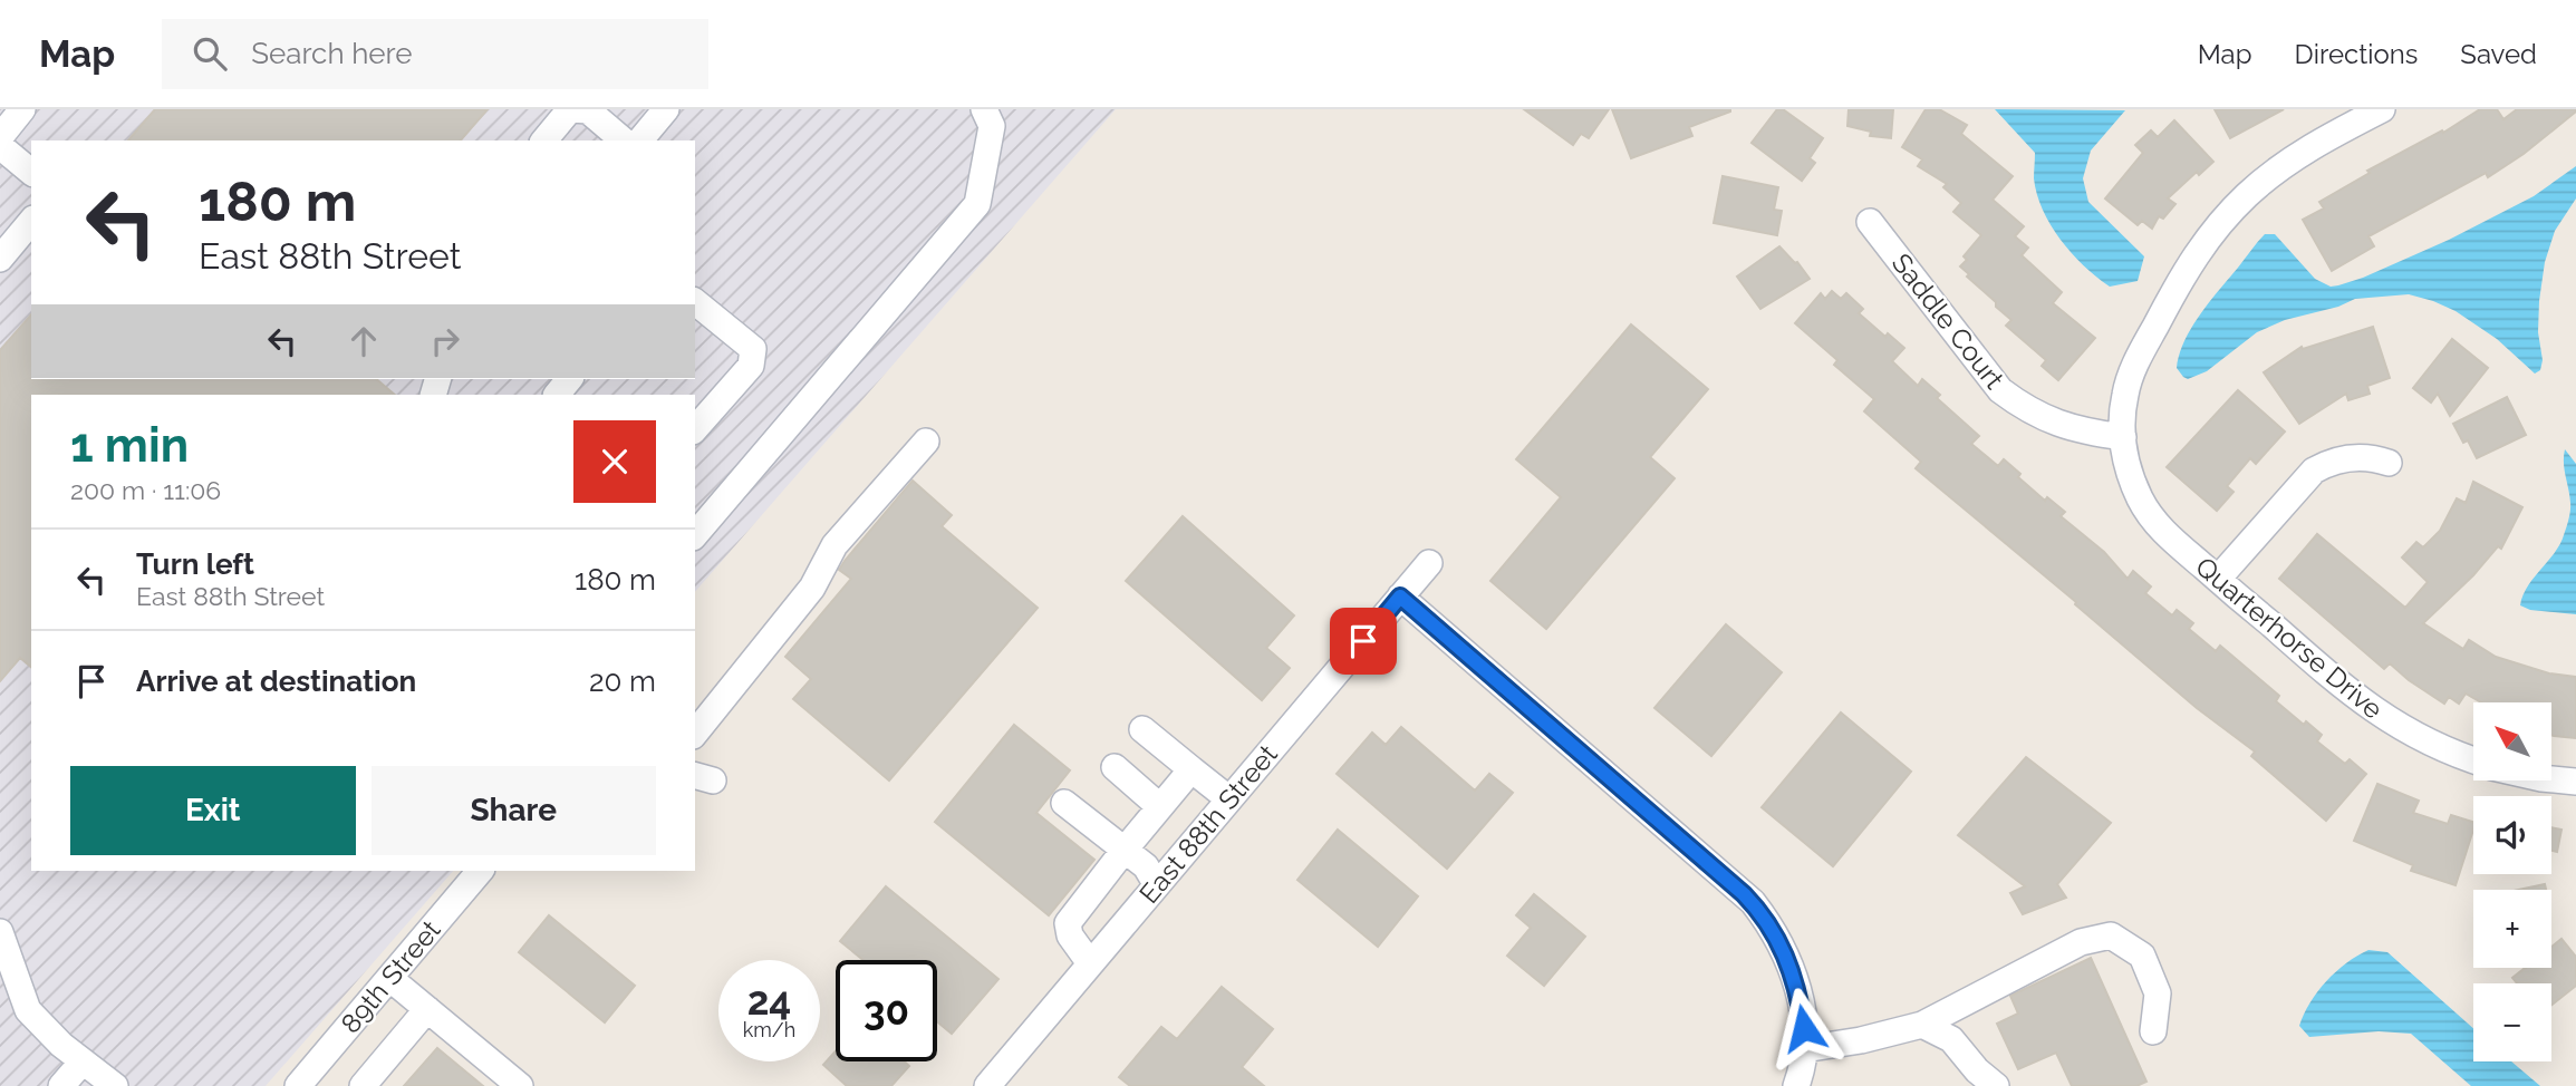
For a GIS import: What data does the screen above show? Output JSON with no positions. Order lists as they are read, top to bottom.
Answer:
{
  "streets": {
    "street": [
      "Saddle Court",
      "Quarterhorse Drive",
      "East 88th Street",
      "89th Street"
    ]
  },
  "crossings": [
    ["Saddle Court", "Quarterhorse Drive"]
  ],
  "north": "top left",
  "page": {
    "header": "Map",
    "search": "Search here",
    "nav": ["Map", "Directions", "Saved"],
    "turn": ["180 m", "East 88th Street"],
    "heading": ["1 min", "200 m · 11:06"],
    "list": [
      {
        "name": "Turn left",
        "note": "East 88th Street",
        "value": "180 m"
      },
      {
        "name": "Arrive at destination",
        "value": "20 m"
      }
    ],
    "map_buttons": ["+", "−"],
    "buttons": ["Exit", "Share"],
    "speed": "24 km/h",
    "limit": "30"
  }
}
